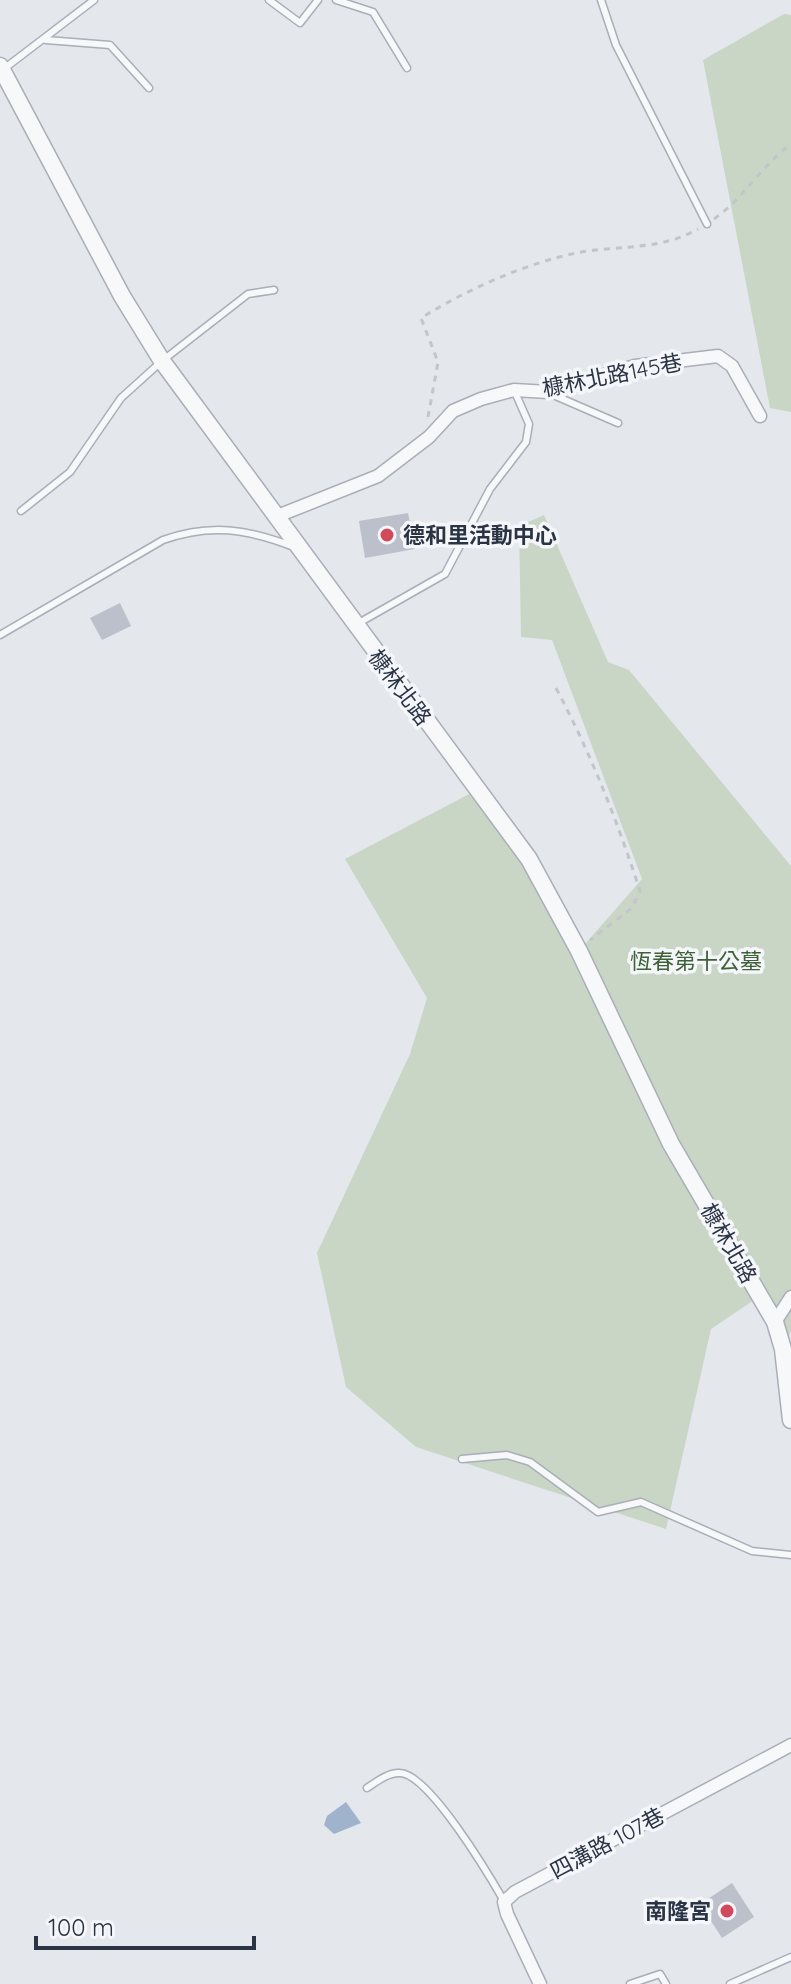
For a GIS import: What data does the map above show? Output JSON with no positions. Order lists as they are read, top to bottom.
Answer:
{
  "streets": {
    "street": ["槺林北路145巷", "槺林北路", "四溝路 107巷"]
  },
  "crossings": [
    ["槺林北路145巷", "槺林北路"]
  ],
  "parks": ["恆春第十公墓"],
  "places": ["德和里活動中心", "南隆宮"],
  "scale_bar": "100 m"
}
